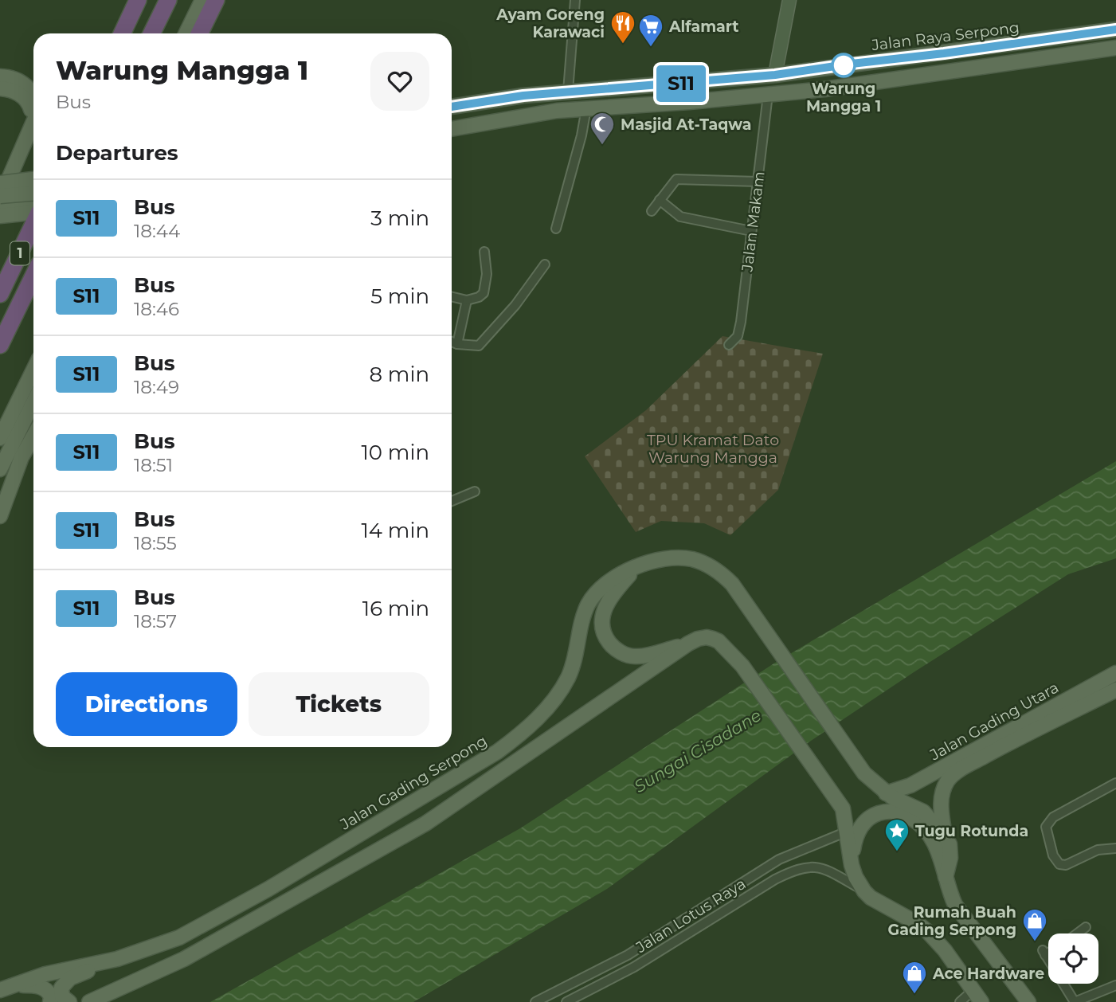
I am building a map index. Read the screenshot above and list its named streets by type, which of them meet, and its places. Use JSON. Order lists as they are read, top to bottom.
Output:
{
  "streets": {
    "highway": ["1"],
    "main road": ["Jalan Raya Serpong", "Jalan Gading Utara", "Jalan Gading Serpong"],
    "street": ["Jalan Makam", "Jalan Lotus Raya"]
  },
  "crossings": [
    ["Jalan Gading Utara", "Jalan Gading Serpong"]
  ],
  "water": ["Sungai Cisadane"],
  "parks": ["TPU Kramat Dato Warung Mangga"],
  "places": {
    "restaurant": ["Ayam Goreng Karawaci"],
    "supermarket": ["Alfamart"],
    "other": ["Warung Mangga 1"],
    "mosque": ["Masjid At-Taqwa"],
    "place": ["Tugu Rotunda"],
    "shop": ["Rumah Buah Gading Serpong", "Ace Hardware"]
  },
  "lines": ["bus line S11"],
  "page": {
    "on_map": "S11",
    "heading": [
      ["Warung Mangga 1", "Bus"],
      "Departures"
    ],
    "list": [
      {
        "mark": "S11",
        "name": "Bus",
        "note": "18:44",
        "value": "3 min"
      },
      {
        "mark": "S11",
        "name": "Bus",
        "note": "18:46",
        "value": "5 min"
      },
      {
        "mark": "S11",
        "name": "Bus",
        "note": "18:49",
        "value": "8 min"
      },
      {
        "mark": "S11",
        "name": "Bus",
        "note": "18:51",
        "value": "10 min"
      },
      {
        "mark": "S11",
        "name": "Bus",
        "note": "18:55",
        "value": "14 min"
      },
      {
        "mark": "S11",
        "name": "Bus",
        "note": "18:57",
        "value": "16 min"
      }
    ],
    "buttons": ["Directions", "Tickets"]
  }
}
